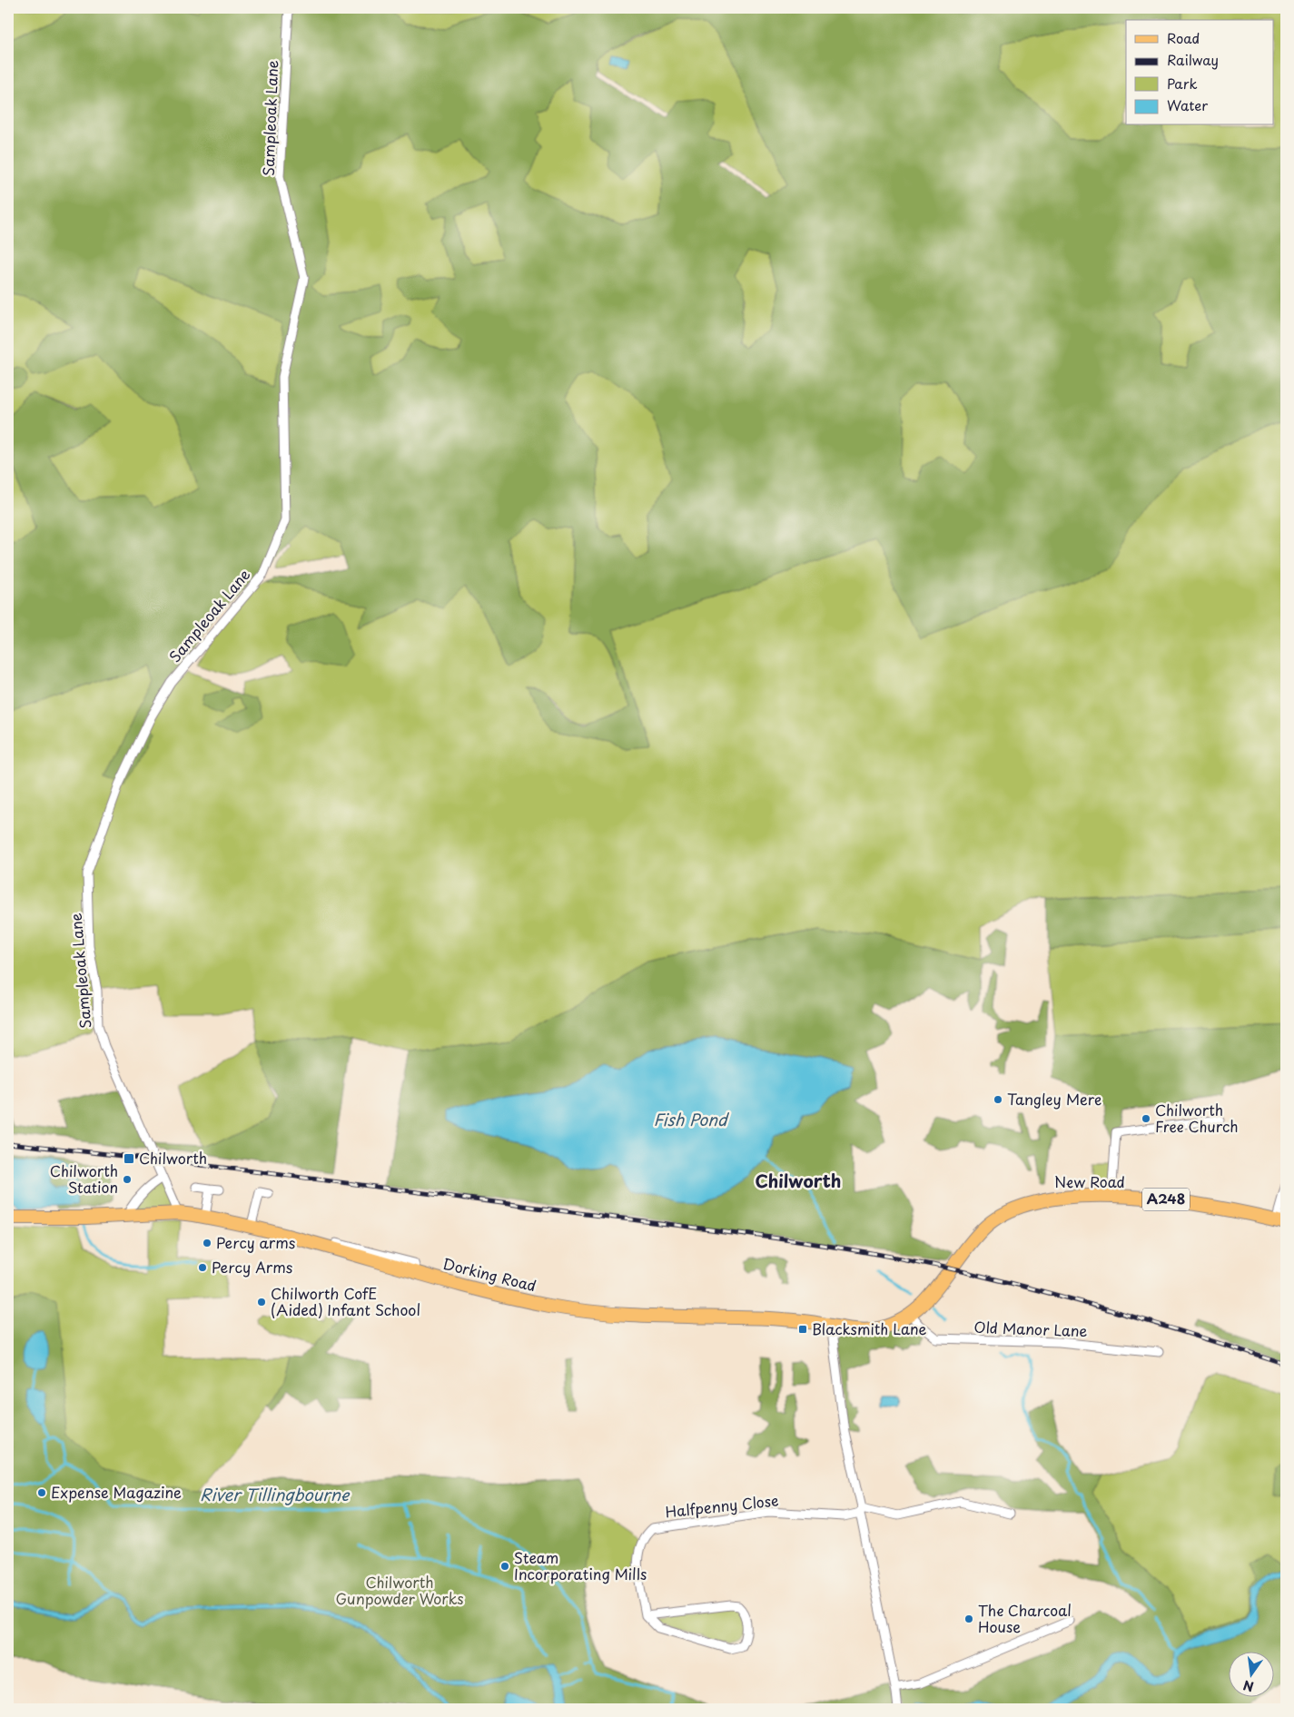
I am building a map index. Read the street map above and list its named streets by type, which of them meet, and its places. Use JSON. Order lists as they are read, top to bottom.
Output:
{
  "streets": {
    "main road": ["New Road", "A248", "Dorking Road"],
    "street": ["Sampleoak Lane", "Old Manor Lane", "Halfpenny Close"]
  },
  "crossings": [
    ["Sampleoak Lane", "Dorking Road"],
    ["New Road", "Dorking Road"],
    ["Dorking Road", "Old Manor Lane"]
  ],
  "districts": ["Chilworth"],
  "water": ["Fish Pond", "River Tillingbourne"],
  "parks": ["Chilworth Gunpowder Works"],
  "places": {
    "other": [
      "Tangley Mere",
      "Chilworth Free Church",
      "Chilworth Station",
      "Percy arms",
      "Percy Arms",
      "Chilworth CofE (Aided) Infant School",
      "Expense Magazine",
      "Steam Incorporating Mills",
      "The Charcoal House"
    ],
    "transit": ["Chilworth", "Blacksmith Lane"]
  },
  "legend": [
    "Road",
    "Railway",
    "Park",
    "Water"
  ],
  "north": "bottom"
}
